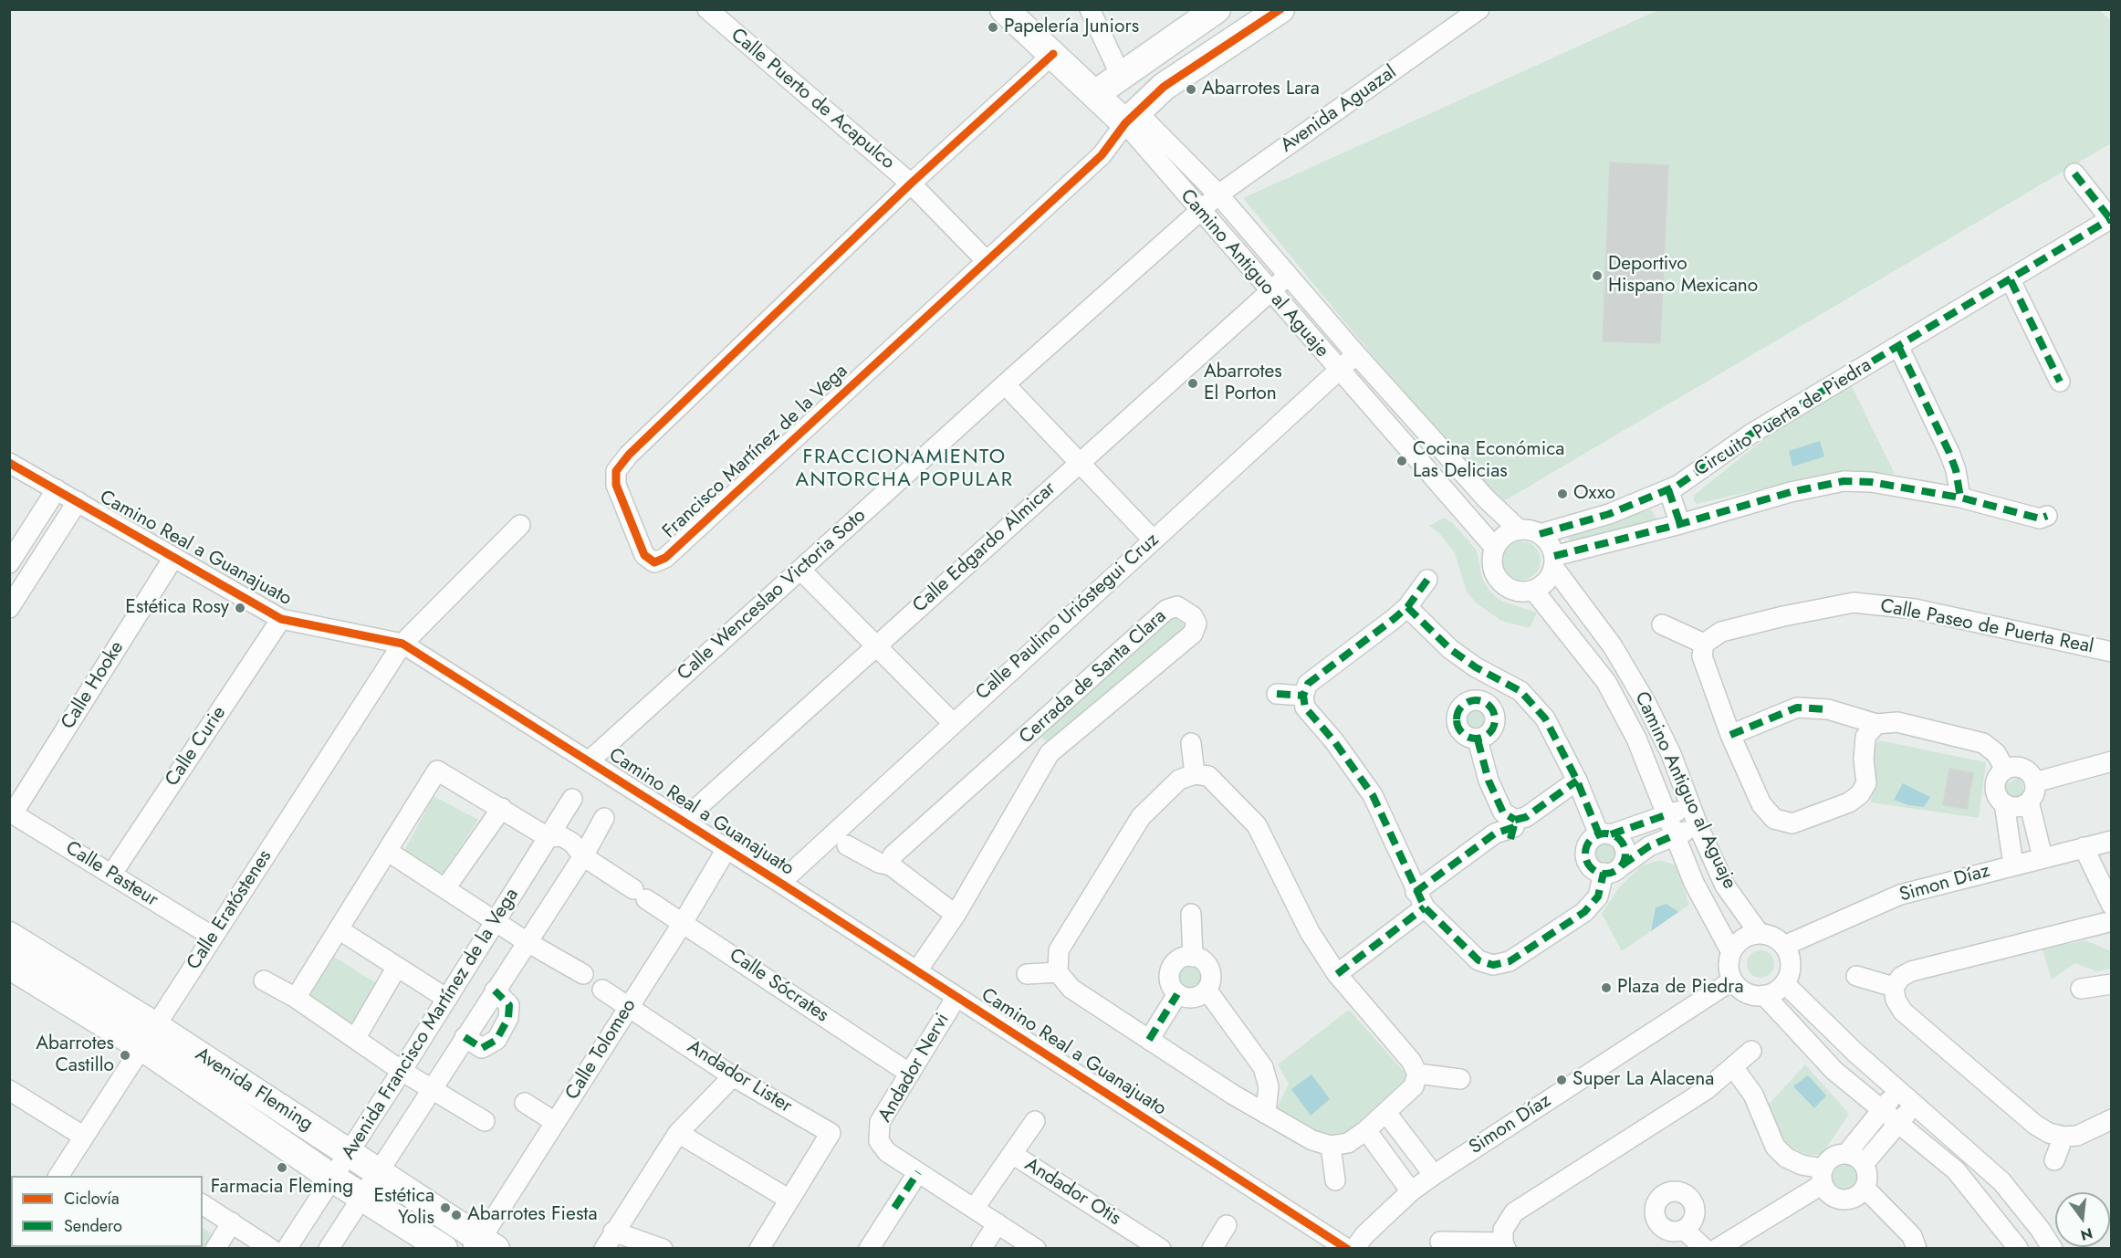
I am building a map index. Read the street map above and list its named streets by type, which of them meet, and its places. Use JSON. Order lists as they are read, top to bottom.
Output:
{
  "streets": {
    "street": [
      "Calle Puerto de Acapulco",
      "Avenida Aguazal",
      "Camino Antiguo al Aguaje",
      "Circuito Puerta de Piedra",
      "Francisco Martínez de la Vega",
      "Calle Edgardo Almicar",
      "Camino Real a Guanajuato",
      "Calle Wenceslao Victoria Soto",
      "Calle Paulino Urióstegui Cruz",
      "Calle Paseo de Puerta Real",
      "Cerrada de Santa Clara",
      "Calle Hooke",
      "Calle Curie",
      "Calle Pasteur",
      "Simon Díaz",
      "Calle Eratóstenes",
      "Calle Sócrates",
      "Avenida Francisco Martínez de la Vega",
      "Calle Tolomeo",
      "Andador Nervi",
      "Andador Lister",
      "Avenida Fleming",
      "Andador Otis"
    ]
  },
  "crossings": [
    ["Calle Puerto de Acapulco", "Francisco Martínez de la Vega"],
    ["Avenida Aguazal", "Camino Antiguo al Aguaje"],
    ["Avenida Aguazal", "Calle Wenceslao Victoria Soto"],
    ["Camino Antiguo al Aguaje", "Circuito Puerta de Piedra"],
    ["Camino Antiguo al Aguaje", "Francisco Martínez de la Vega"],
    ["Camino Antiguo al Aguaje", "Calle Edgardo Almicar"],
    ["Camino Antiguo al Aguaje", "Calle Wenceslao Victoria Soto"],
    ["Camino Antiguo al Aguaje", "Calle Paulino Urióstegui Cruz"],
    ["Camino Antiguo al Aguaje", "Simon Díaz"],
    ["Calle Edgardo Almicar", "Camino Real a Guanajuato"],
    ["Camino Real a Guanajuato", "Calle Wenceslao Victoria Soto"],
    ["Camino Real a Guanajuato", "Calle Paulino Urióstegui Cruz"],
    ["Camino Real a Guanajuato", "Cerrada de Santa Clara"],
    ["Camino Real a Guanajuato", "Calle Hooke"],
    ["Camino Real a Guanajuato", "Calle Curie"],
    ["Camino Real a Guanajuato", "Calle Eratóstenes"],
    ["Camino Real a Guanajuato", "Calle Tolomeo"],
    ["Camino Real a Guanajuato", "Andador Nervi"],
    ["Calle Hooke", "Calle Pasteur"],
    ["Calle Curie", "Calle Pasteur"],
    ["Calle Pasteur", "Calle Eratóstenes"],
    ["Calle Eratóstenes", "Avenida Fleming"],
    ["Calle Sócrates", "Avenida Francisco Martínez de la Vega"],
    ["Calle Sócrates", "Calle Tolomeo"],
    ["Calle Sócrates", "Andador Nervi"],
    ["Avenida Francisco Martínez de la Vega", "Avenida Fleming"],
    ["Calle Tolomeo", "Andador Lister"],
    ["Calle Tolomeo", "Avenida Fleming"]
  ],
  "districts": ["FRACCIONAMIENTO ANTORCHA POPULAR"],
  "places": [
    "Papelería Juniors",
    "Abarrotes Lara",
    "Deportivo Hispano Mexicano",
    "Abarrotes El Porton",
    "Cocina Económica Las Delicias",
    "Oxxo",
    "Estética Rosy",
    "Plaza de Piedra",
    "Abarrotes Castillo",
    "Super La Alacena",
    "Farmacia Fleming",
    "Estética Yolis",
    "Abarrotes Fiesta"
  ],
  "legend": ["Ciclovía", "Sendero"],
  "north": "bottom"
}
